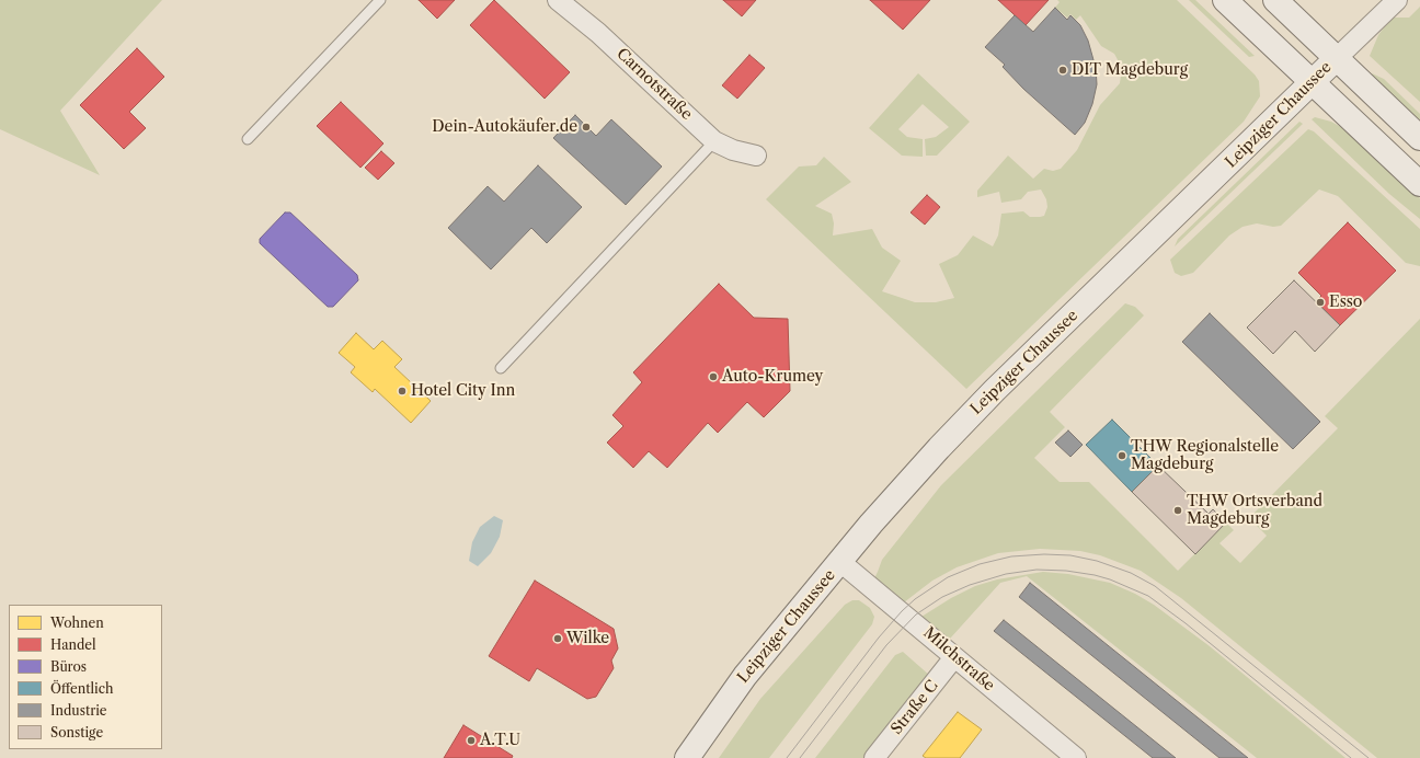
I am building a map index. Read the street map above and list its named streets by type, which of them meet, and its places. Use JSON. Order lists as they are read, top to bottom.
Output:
{
  "streets": {
    "main road": ["Leipziger Chaussee"],
    "street": ["Carnotstraße", "Milchstraße", "Straße C"]
  },
  "crossings": [
    ["Leipziger Chaussee", "Milchstraße"],
    ["Milchstraße", "Straße C"]
  ],
  "places": [
    "DIT Magdeburg",
    "Dein-Autokäufer.de",
    "Esso",
    "Auto-Krumey",
    "Hotel City Inn",
    "THW Regionalstelle Magdeburg",
    "THW Ortsverband Magdeburg",
    "Wilke",
    "A.T.U"
  ],
  "legend": [
    "Wohnen",
    "Handel",
    "Büros",
    "Öffentlich",
    "Industrie",
    "Sonstige"
  ]
}
